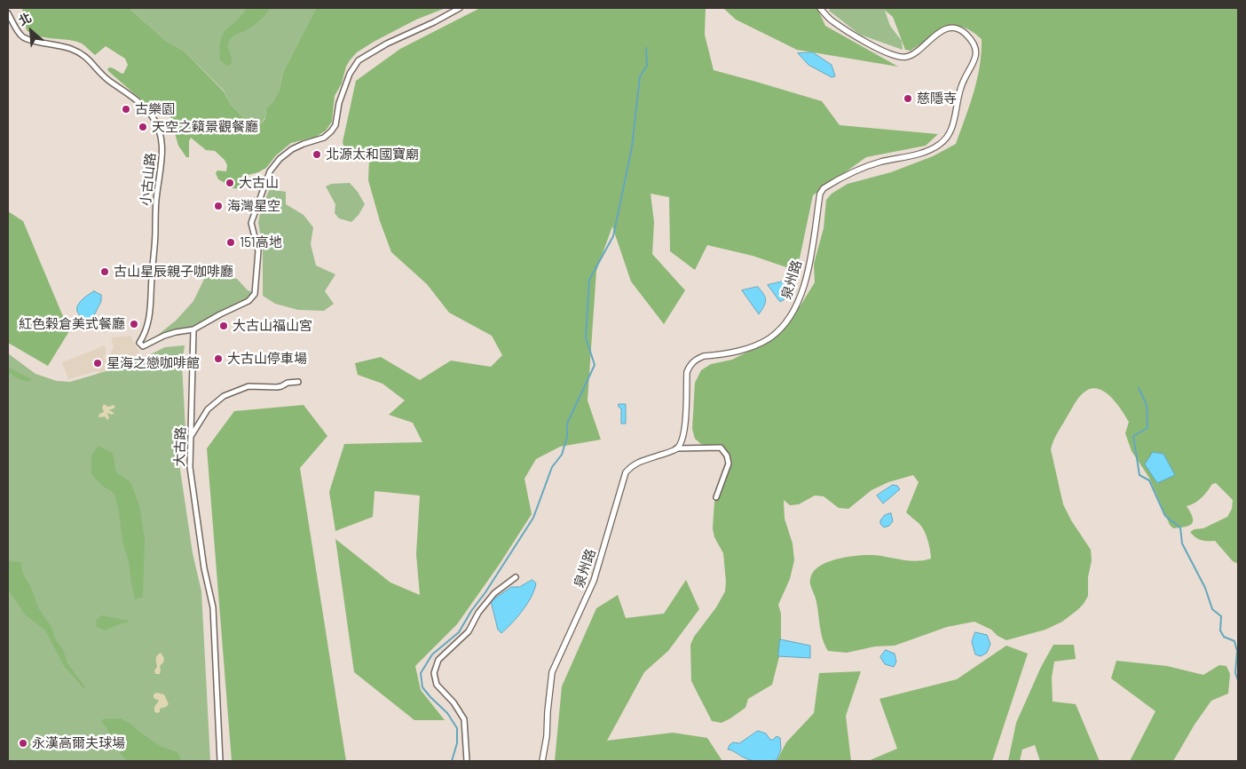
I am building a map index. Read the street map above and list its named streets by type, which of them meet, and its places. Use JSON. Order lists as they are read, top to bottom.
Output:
{
  "streets": {
    "street": ["小古山路", "泉州路", "大古路"]
  },
  "crossings": [
    ["小古山路", "大古路"]
  ],
  "places": [
    "慈隱寺",
    "古樂園",
    "天空之籟景觀餐廳",
    "北源太和國寶廟",
    "大古山",
    "海灣星空",
    "151高地",
    "古山星辰親子咖啡廳",
    "紅色榖倉美式餐廳",
    "大古山福山宮",
    "大古山停車場",
    "星海之戀咖啡館",
    "永漢高爾夫球場"
  ],
  "north": "top left"
}
